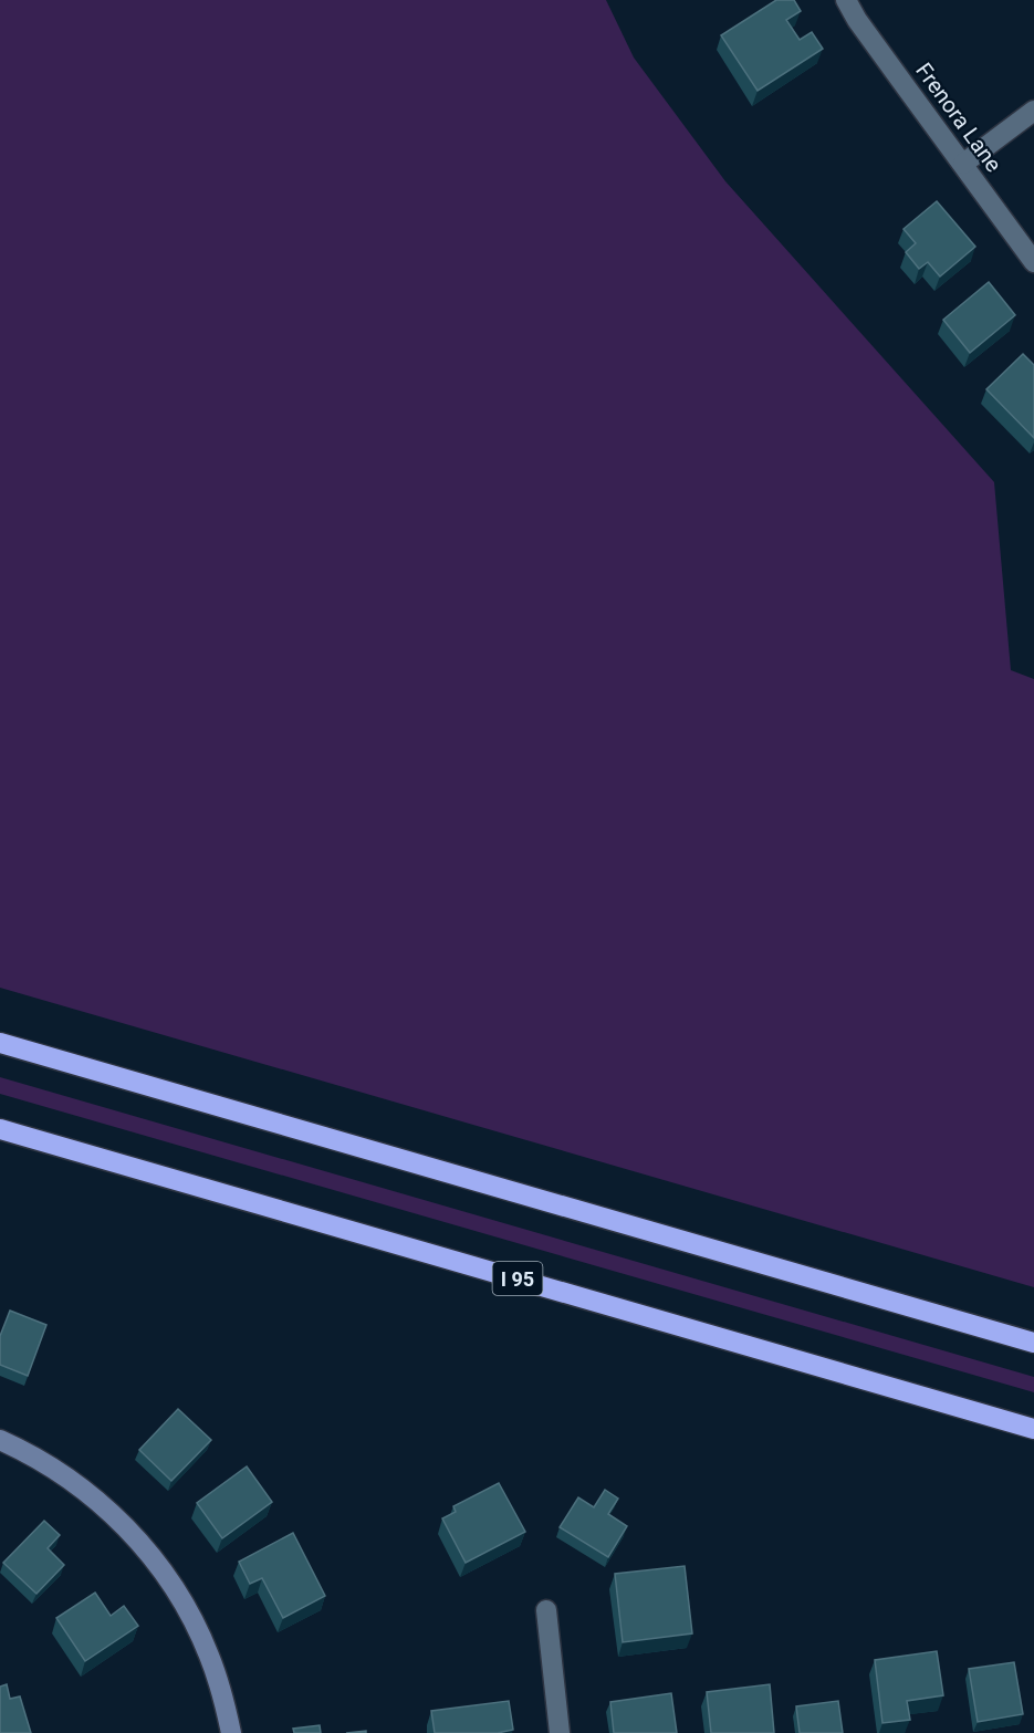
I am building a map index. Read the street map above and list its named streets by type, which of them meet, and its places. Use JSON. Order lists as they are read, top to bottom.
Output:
{
  "streets": {
    "highway": ["I 95"],
    "street": ["Frenora Lane"]
  }
}
